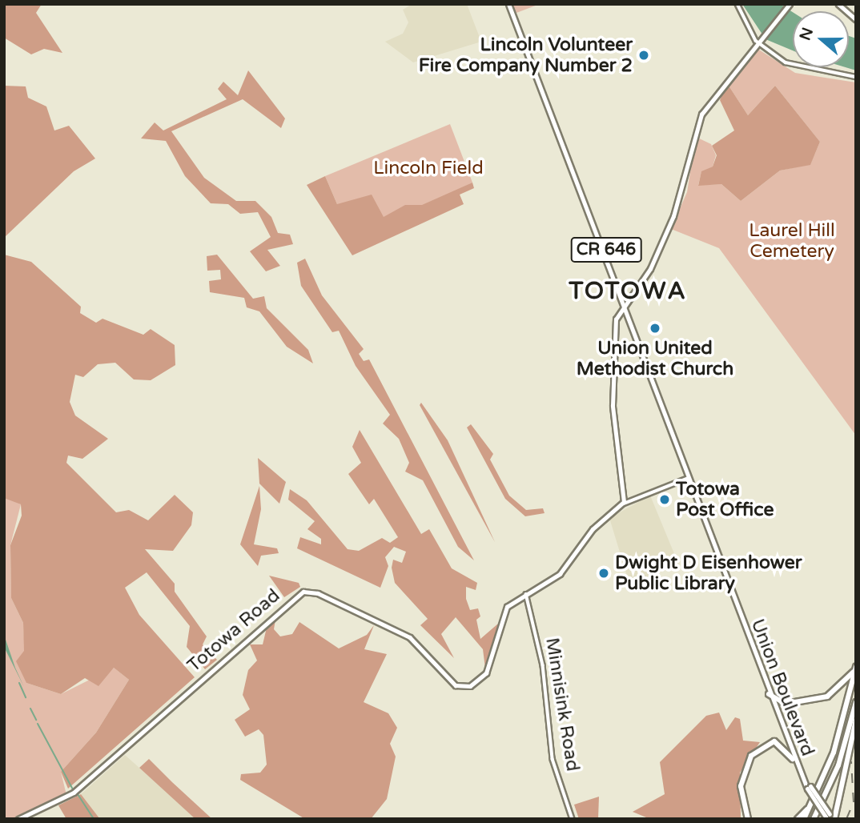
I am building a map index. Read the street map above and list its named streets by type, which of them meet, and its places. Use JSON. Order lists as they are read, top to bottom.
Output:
{
  "streets": {
    "main road": ["CR 646", "Totowa Road", "Union Boulevard"],
    "street": ["Minnisink Road"]
  },
  "crossings": [
    ["Totowa Road", "Minnisink Road"]
  ],
  "districts": ["TOTOWA"],
  "parks": ["Lincoln Field", "Laurel Hill Cemetery"],
  "places": [
    "Lincoln Volunteer Fire Company Number 2",
    "Union United Methodist Church",
    "Totowa Post Office",
    "Dwight D Eisenhower Public Library"
  ],
  "north": "left"
}
